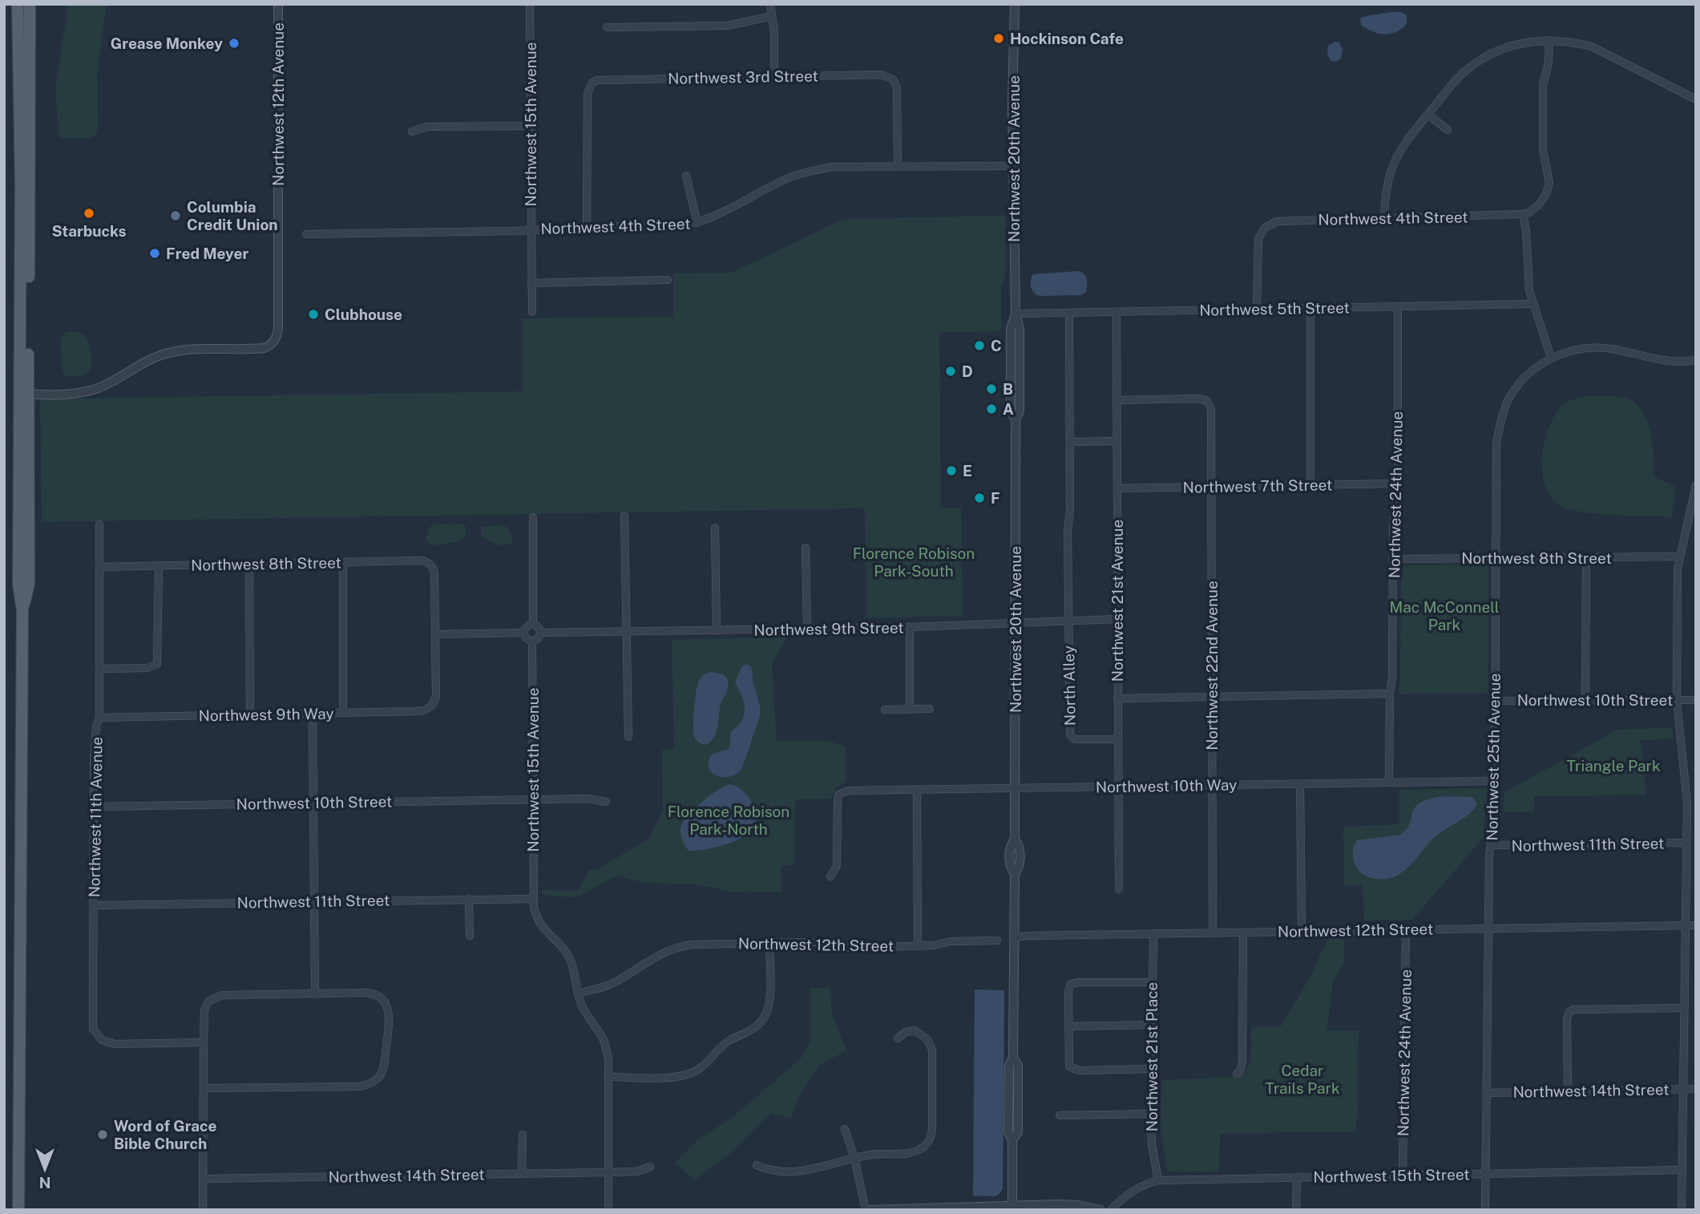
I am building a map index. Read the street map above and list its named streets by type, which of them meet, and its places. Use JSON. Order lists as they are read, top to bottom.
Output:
{
  "streets": {
    "street": [
      "Northwest 3rd Street",
      "Northwest 12th Avenue",
      "Northwest 15th Avenue",
      "Northwest 20th Avenue",
      "Northwest 4th Street",
      "Northwest 5th Street",
      "Northwest 7th Street",
      "Northwest 24th Avenue",
      "Northwest 8th Street",
      "Northwest 21st Avenue",
      "Northwest 9th Street",
      "Northwest 22nd Avenue",
      "North Alley",
      "Northwest 10th Street",
      "Northwest 9th Way",
      "Northwest 25th Avenue",
      "Northwest 10th Way",
      "Northwest 11th Avenue",
      "Northwest 11th Street",
      "Northwest 12th Street",
      "Northwest 21st Place",
      "Northwest 14th Street",
      "Northwest 15th Street"
    ]
  },
  "crossings": [
    ["Northwest 3rd Street", "Northwest 4th Street"],
    ["Northwest 15th Avenue", "Northwest 4th Street"],
    ["Northwest 15th Avenue", "Northwest 9th Street"],
    ["Northwest 15th Avenue", "Northwest 10th Street"],
    ["Northwest 15th Avenue", "Northwest 11th Street"],
    ["Northwest 15th Avenue", "Northwest 12th Street"],
    ["Northwest 15th Avenue", "Northwest 14th Street"],
    ["Northwest 20th Avenue", "Northwest 4th Street"],
    ["Northwest 20th Avenue", "Northwest 5th Street"],
    ["Northwest 20th Avenue", "Northwest 9th Street"],
    ["Northwest 20th Avenue", "Northwest 10th Way"],
    ["Northwest 20th Avenue", "Northwest 12th Street"],
    ["Northwest 4th Street", "Northwest 5th Street"],
    ["Northwest 5th Street", "Northwest 24th Avenue"],
    ["Northwest 5th Street", "Northwest 21st Avenue"],
    ["Northwest 7th Street", "Northwest 24th Avenue"],
    ["Northwest 7th Street", "Northwest 21st Avenue"],
    ["Northwest 7th Street", "Northwest 22nd Avenue"],
    ["Northwest 24th Avenue", "Northwest 8th Street"],
    ["Northwest 24th Avenue", "Northwest 10th Way"],
    ["Northwest 24th Avenue", "Northwest 12th Street"],
    ["Northwest 24th Avenue", "Northwest 15th Street"],
    ["Northwest 8th Street", "Northwest 9th Way"],
    ["Northwest 8th Street", "Northwest 25th Avenue"],
    ["Northwest 8th Street", "Northwest 11th Avenue"],
    ["Northwest 21st Avenue", "Northwest 9th Street"],
    ["Northwest 21st Avenue", "Northwest 22nd Avenue"],
    ["Northwest 21st Avenue", "North Alley"],
    ["Northwest 21st Avenue", "Northwest 10th Way"],
    ["Northwest 9th Street", "North Alley"],
    ["Northwest 22nd Avenue", "Northwest 10th Way"],
    ["Northwest 22nd Avenue", "Northwest 12th Street"],
    ["Northwest 10th Street", "Northwest 25th Avenue"],
    ["Northwest 10th Street", "Northwest 11th Avenue"],
    ["Northwest 9th Way", "Northwest 11th Avenue"],
    ["Northwest 25th Avenue", "Northwest 10th Way"],
    ["Northwest 25th Avenue", "Northwest 11th Street"],
    ["Northwest 25th Avenue", "Northwest 12th Street"],
    ["Northwest 25th Avenue", "Northwest 14th Street"],
    ["Northwest 25th Avenue", "Northwest 15th Street"],
    ["Northwest 11th Avenue", "Northwest 11th Street"],
    ["Northwest 12th Street", "Northwest 21st Place"],
    ["Northwest 21st Place", "Northwest 15th Street"]
  ],
  "parks": [
    "Florence Robison Park-South",
    "Mac McConnell Park",
    "Triangle Park",
    "Florence Robison Park-North",
    "Cedar Trails Park"
  ],
  "places": [
    "Hockinson Cafe",
    "Grease Monkey",
    "Starbucks",
    "Columbia Credit Union",
    "Fred Meyer",
    "Clubhouse",
    "C",
    "D",
    "B",
    "A",
    "E",
    "F",
    "Word of Grace Bible Church"
  ],
  "north": "bottom"
}
